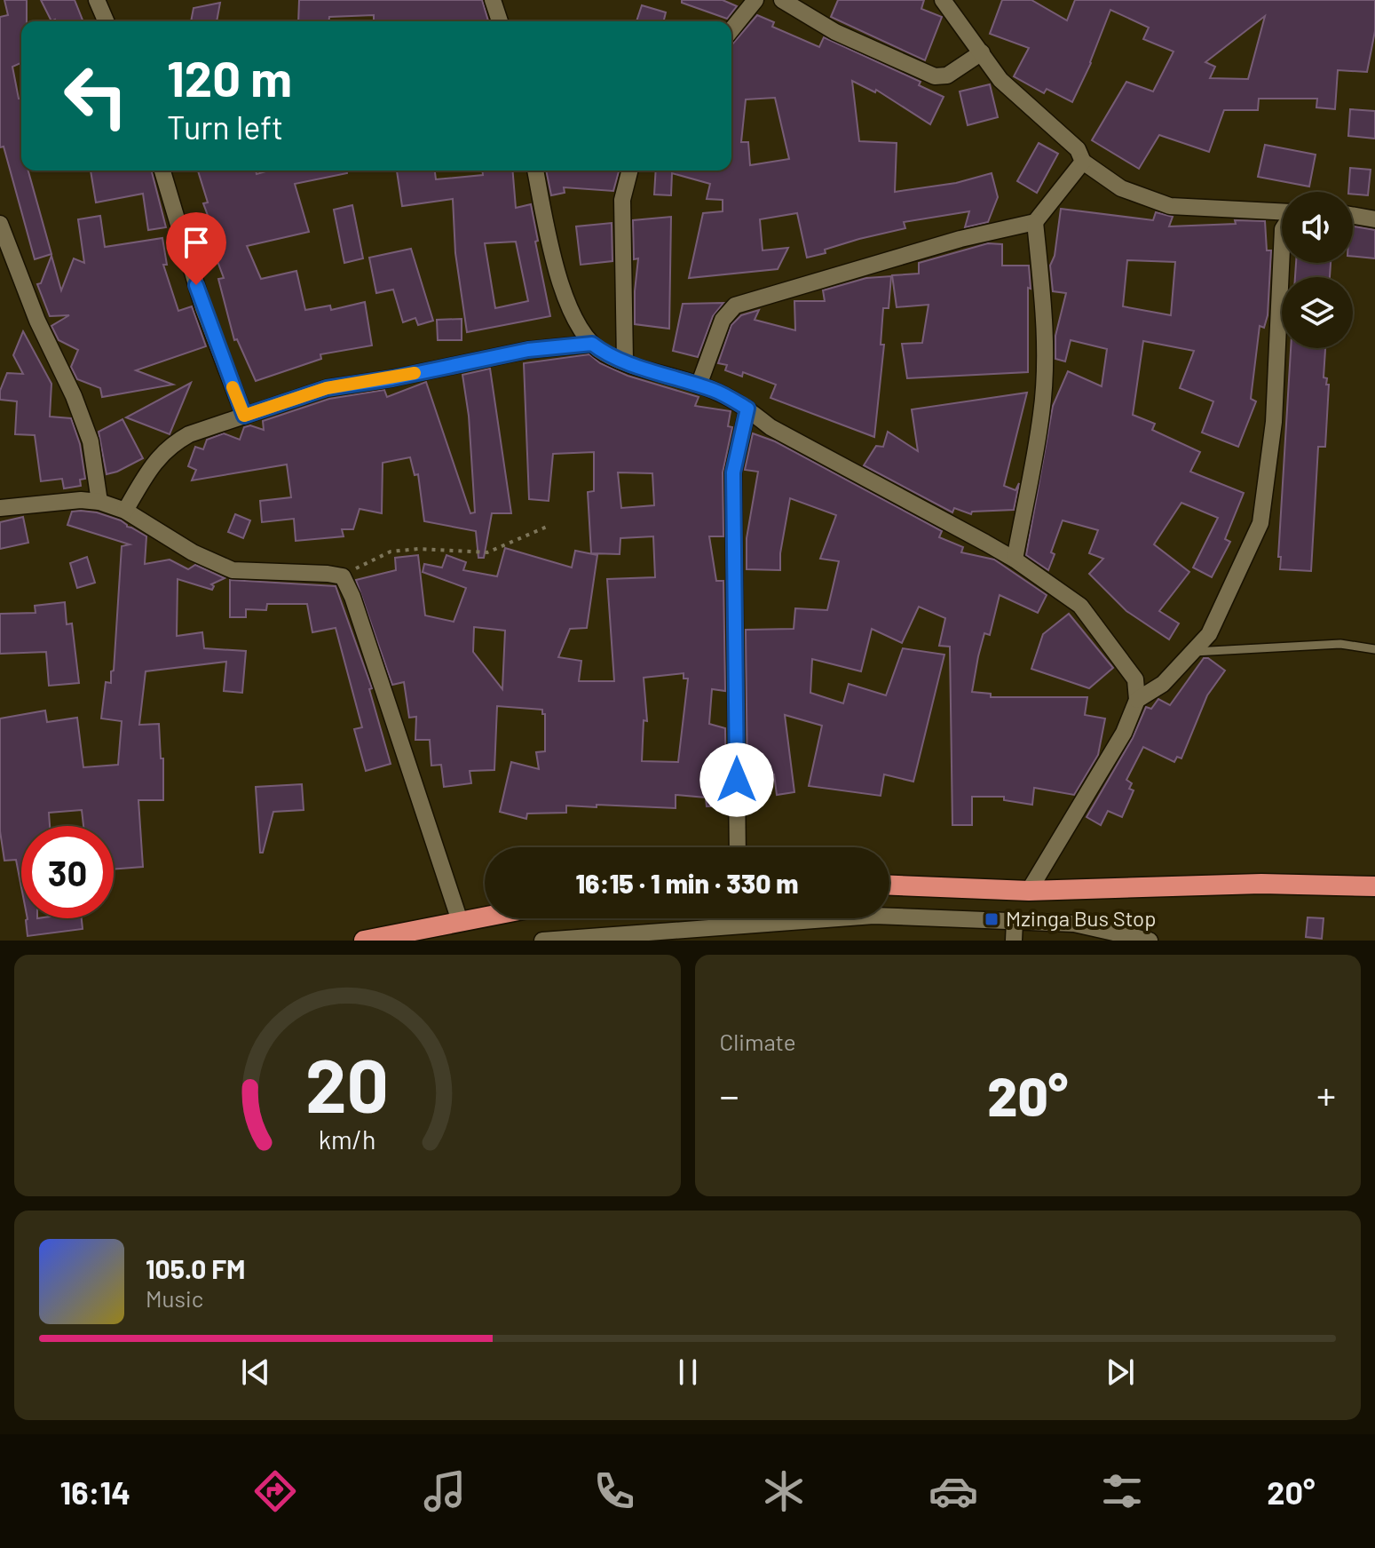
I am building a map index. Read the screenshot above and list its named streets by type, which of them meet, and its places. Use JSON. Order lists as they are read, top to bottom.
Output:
{
  "places": {
    "transit": ["Mzinga Bus Stop"]
  },
  "page": {
    "turn": ["120 m", "Turn left"],
    "limit": "30",
    "trip": "16:15 · 1 min · 330 m",
    "tile": "Climate",
    "heat": ["−", "20°", "+"],
    "song": ["105.0 FM", "Music"],
    "tabs": ["16:14", "20°"],
    "gauge": ["20", "km/h"]
  }
}
